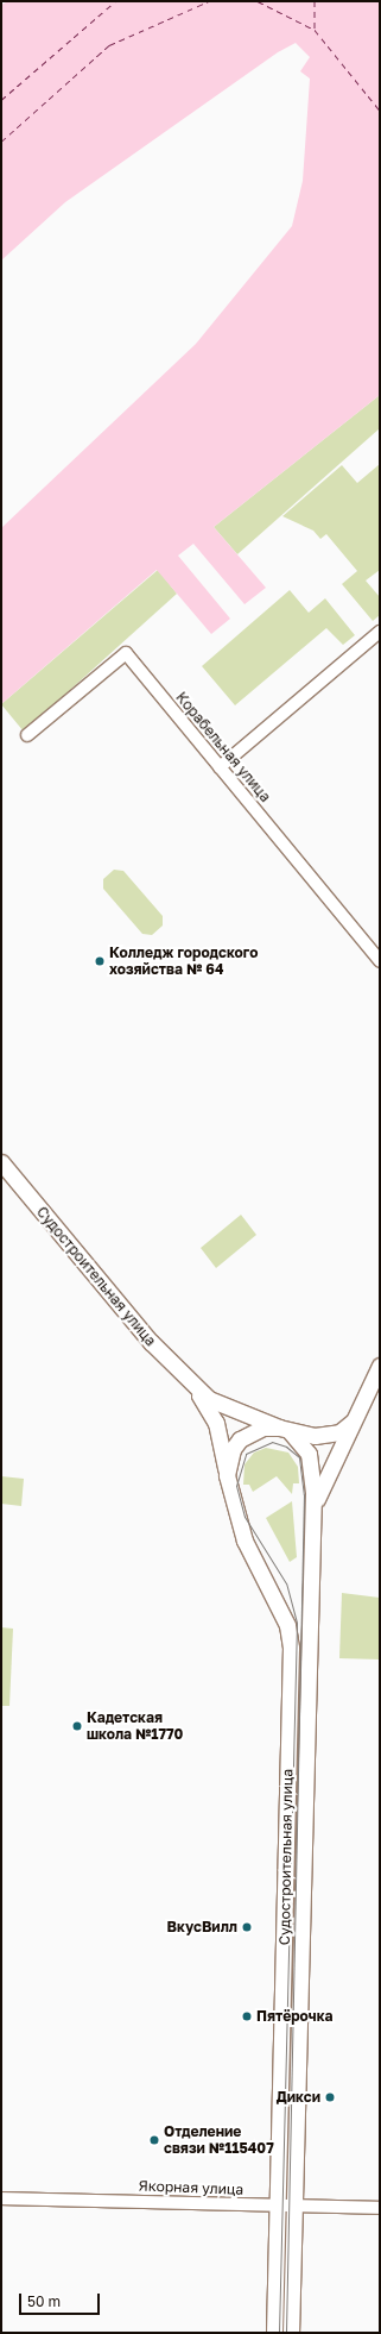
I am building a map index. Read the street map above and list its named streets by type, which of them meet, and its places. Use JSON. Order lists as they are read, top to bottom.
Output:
{
  "streets": {
    "street": ["Корабельная улица", "Судостроительная улица", "Якорная улица"]
  },
  "crossings": [
    ["Судостроительная улица", "Якорная улица"]
  ],
  "places": [
    "Колледж городского хозяйства № 64",
    "Кадетская школа №1770",
    "ВкусВилл",
    "Пятёрочка",
    "Дикси",
    "Отделение связи №115407"
  ],
  "scale_bar": "50 m"
}
